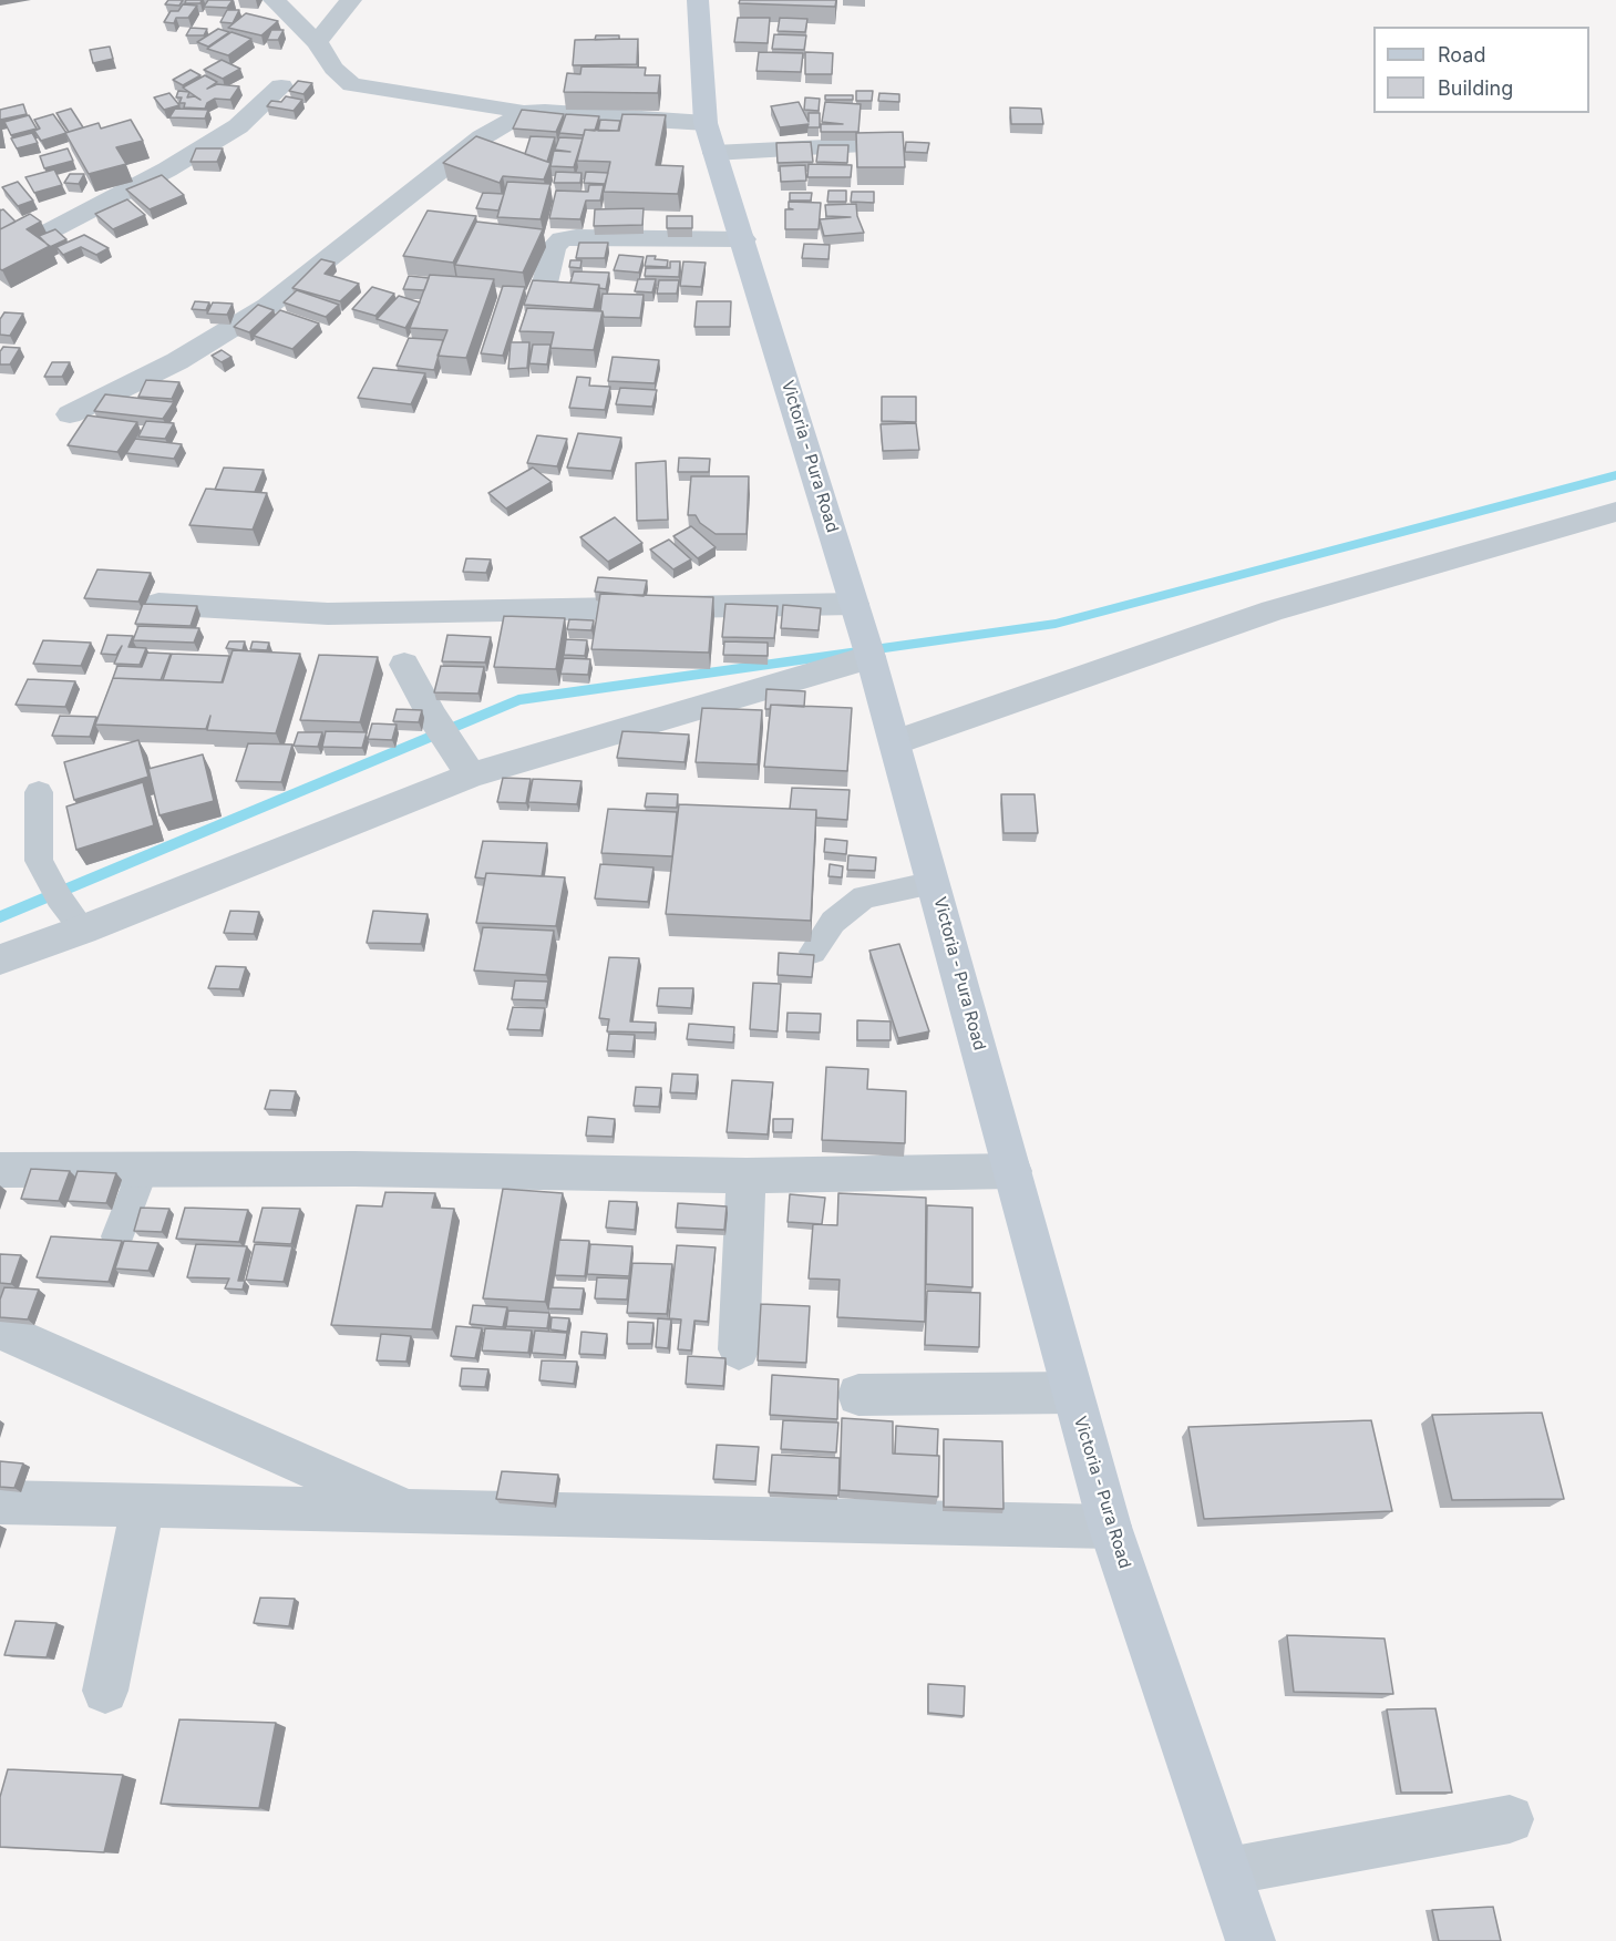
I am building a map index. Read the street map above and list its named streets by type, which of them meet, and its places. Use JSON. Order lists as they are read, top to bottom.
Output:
{
  "streets": {
    "main road": ["Victoria - Pura Road"]
  },
  "legend": ["Road", "Building"]
}
